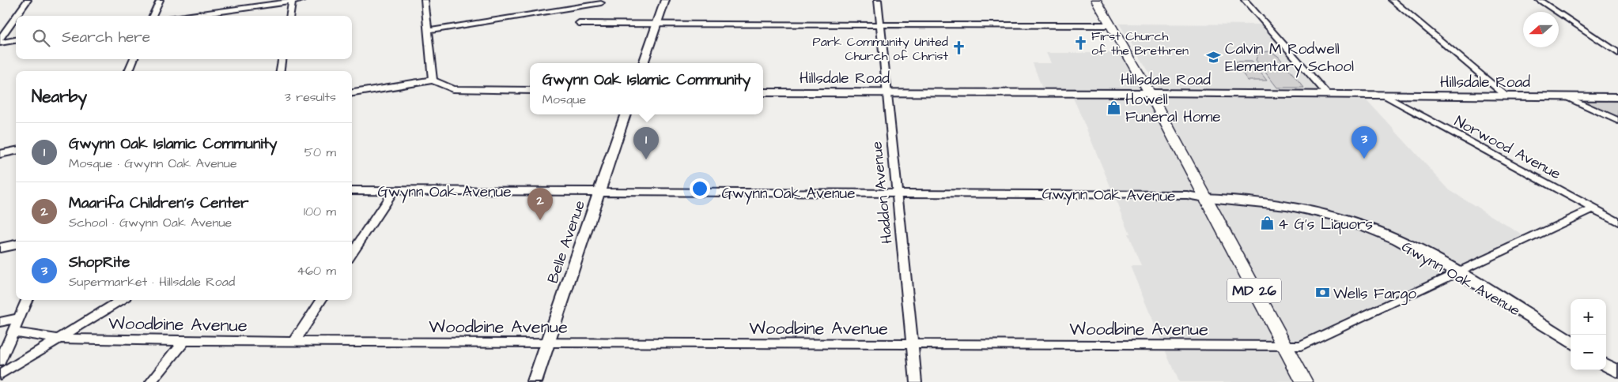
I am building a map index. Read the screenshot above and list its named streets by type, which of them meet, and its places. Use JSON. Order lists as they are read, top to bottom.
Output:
{
  "streets": {
    "main road": ["Hillsdale Road", "Gwynn Oak Avenue", "MD 26"],
    "street": [
      "Norwood Avenue",
      "Haddon Avenue",
      "Belle Avenue",
      "Woodbine Avenue"
    ]
  },
  "crossings": [
    ["Hillsdale Road", "Norwood Avenue"],
    ["Hillsdale Road", "Haddon Avenue"],
    ["Hillsdale Road", "MD 26"],
    ["Norwood Avenue", "Woodbine Avenue"],
    ["Gwynn Oak Avenue", "Haddon Avenue"],
    ["Gwynn Oak Avenue", "Belle Avenue"],
    ["Gwynn Oak Avenue", "MD 26"],
    ["Gwynn Oak Avenue", "Woodbine Avenue"],
    ["Haddon Avenue", "Woodbine Avenue"],
    ["Belle Avenue", "Woodbine Avenue"],
    ["MD 26", "Woodbine Avenue"]
  ],
  "places": {
    "church": ["First Church of the Brethren", "Park Community United Church of Christ"],
    "school or university": ["Calvin M Rodwell Elementary School"],
    "shop": ["Howell Funeral Home", "4 G's Liquors"],
    "bank": ["Wells Fargo"]
  },
  "north": "left",
  "page": {
    "search": "Search here",
    "popup": ["Gwynn Oak Islamic Community", "Mosque"],
    "heading": ["Nearby", "3 results"],
    "list": [
      {
        "mark": "1",
        "name": "Gwynn Oak Islamic Community",
        "note": "Mosque · Gwynn Oak Avenue",
        "value": "50 m"
      },
      {
        "mark": "2",
        "name": "Maarifa Children's Center",
        "note": "School · Gwynn Oak Avenue",
        "value": "100 m"
      },
      {
        "mark": "3",
        "name": "ShopRite",
        "note": "Supermarket · Hillsdale Road",
        "value": "460 m"
      }
    ],
    "pins": ["3", "1", "2"],
    "map_buttons": ["+", "−"]
  }
}
